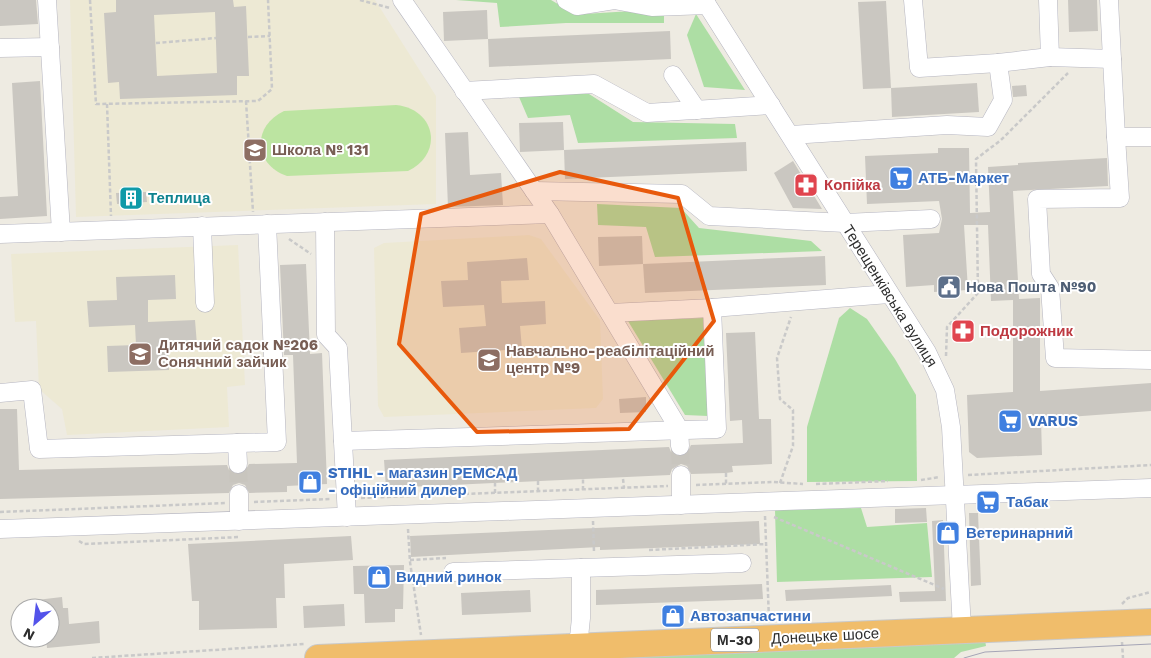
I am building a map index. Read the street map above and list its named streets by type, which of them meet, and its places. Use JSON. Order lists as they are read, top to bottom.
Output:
{
  "streets": {
    "highway": ["Донецьке шосе", "М-30"],
    "street": ["Терещенківська вулиця"]
  },
  "crossings": [
    ["Терещенківська вулиця", "Донецьке шосе"]
  ],
  "places": {
    "school or university": ["Школа № 131", "Дитячий садок №206 Сонячний зайчик", "Навчально-реабілітаційний центр №9"],
    "supermarket": ["АТБ-Маркет", "VARUS", "Табак"],
    "pharmacy": ["Копійка", "Подорожник"],
    "building": ["Теплица"],
    "public building": ["Нова Пошта №90"],
    "shop": [
      "STIHL - магазин РЕМСАД - офіційний дилер",
      "Ветеринарний",
      "Видний ринок",
      "Автозапчастини"
    ]
  },
  "north": "bottom left"
}
